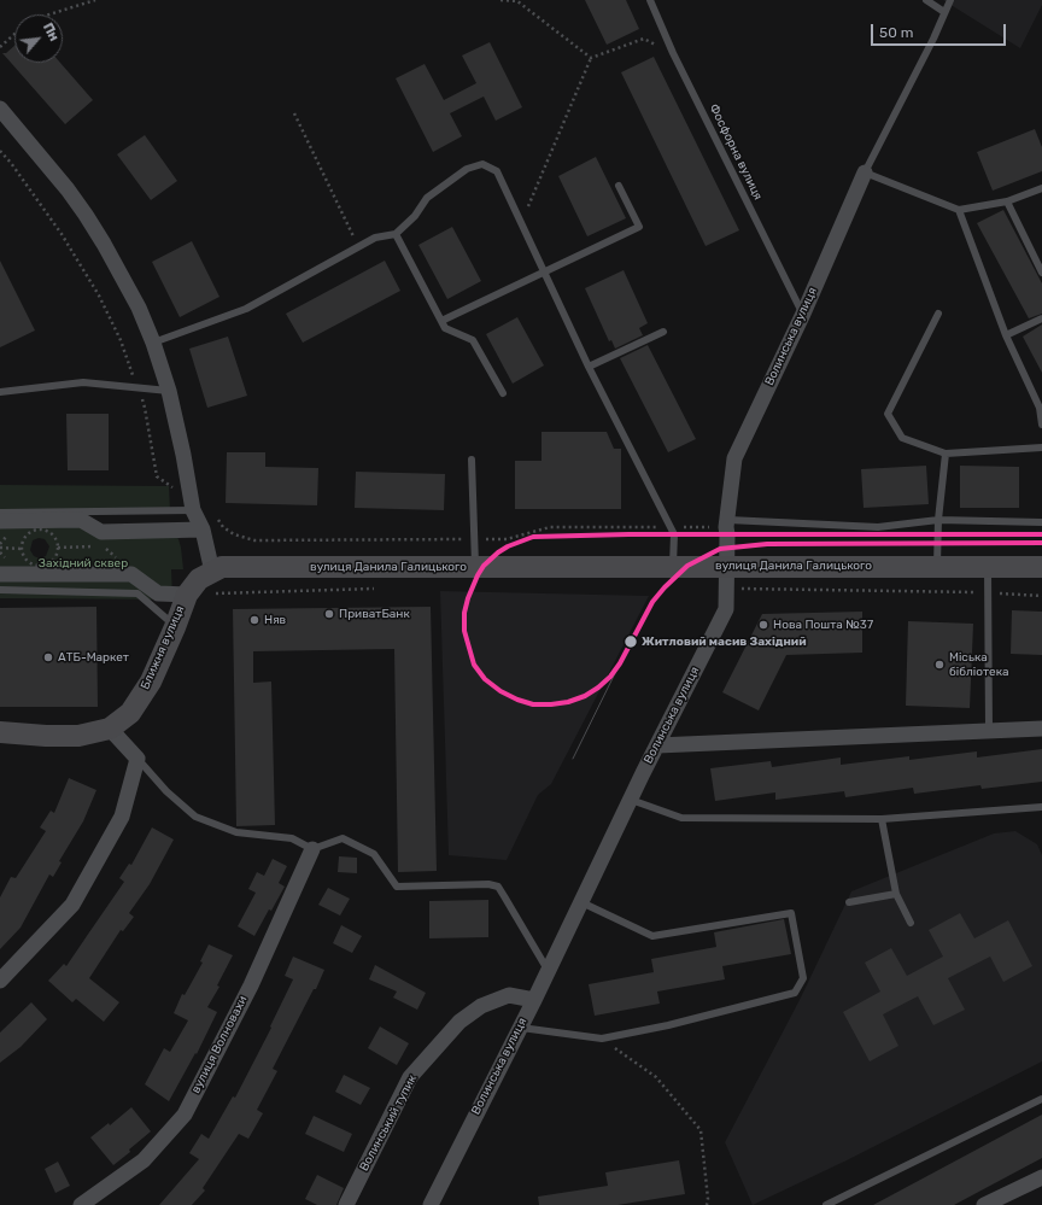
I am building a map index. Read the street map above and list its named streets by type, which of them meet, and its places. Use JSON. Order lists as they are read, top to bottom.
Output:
{
  "streets": {
    "street": [
      "Волинська вулиця",
      "вулиця Данила Галицького",
      "Ближня вулиця",
      "вулиця Волновахи",
      "Волинський тупик"
    ],
    "lane": ["Фосфорна вулиця"]
  },
  "crossings": [
    ["Фосфорна вулиця", "Волинська вулиця"],
    ["Волинська вулиця", "вулиця Данила Галицького"],
    ["Волинська вулиця", "Волинський тупик"],
    ["вулиця Данила Галицького", "Ближня вулиця"]
  ],
  "parks": ["Західний сквер"],
  "places": [
    "ПриватБанк",
    "Няв",
    "Нова Пошта №37",
    "Житловий масив Західний",
    "АТБ-Маркет",
    "Міська бібліотека"
  ],
  "scale_bar": "50 m",
  "north": "top right"
}
